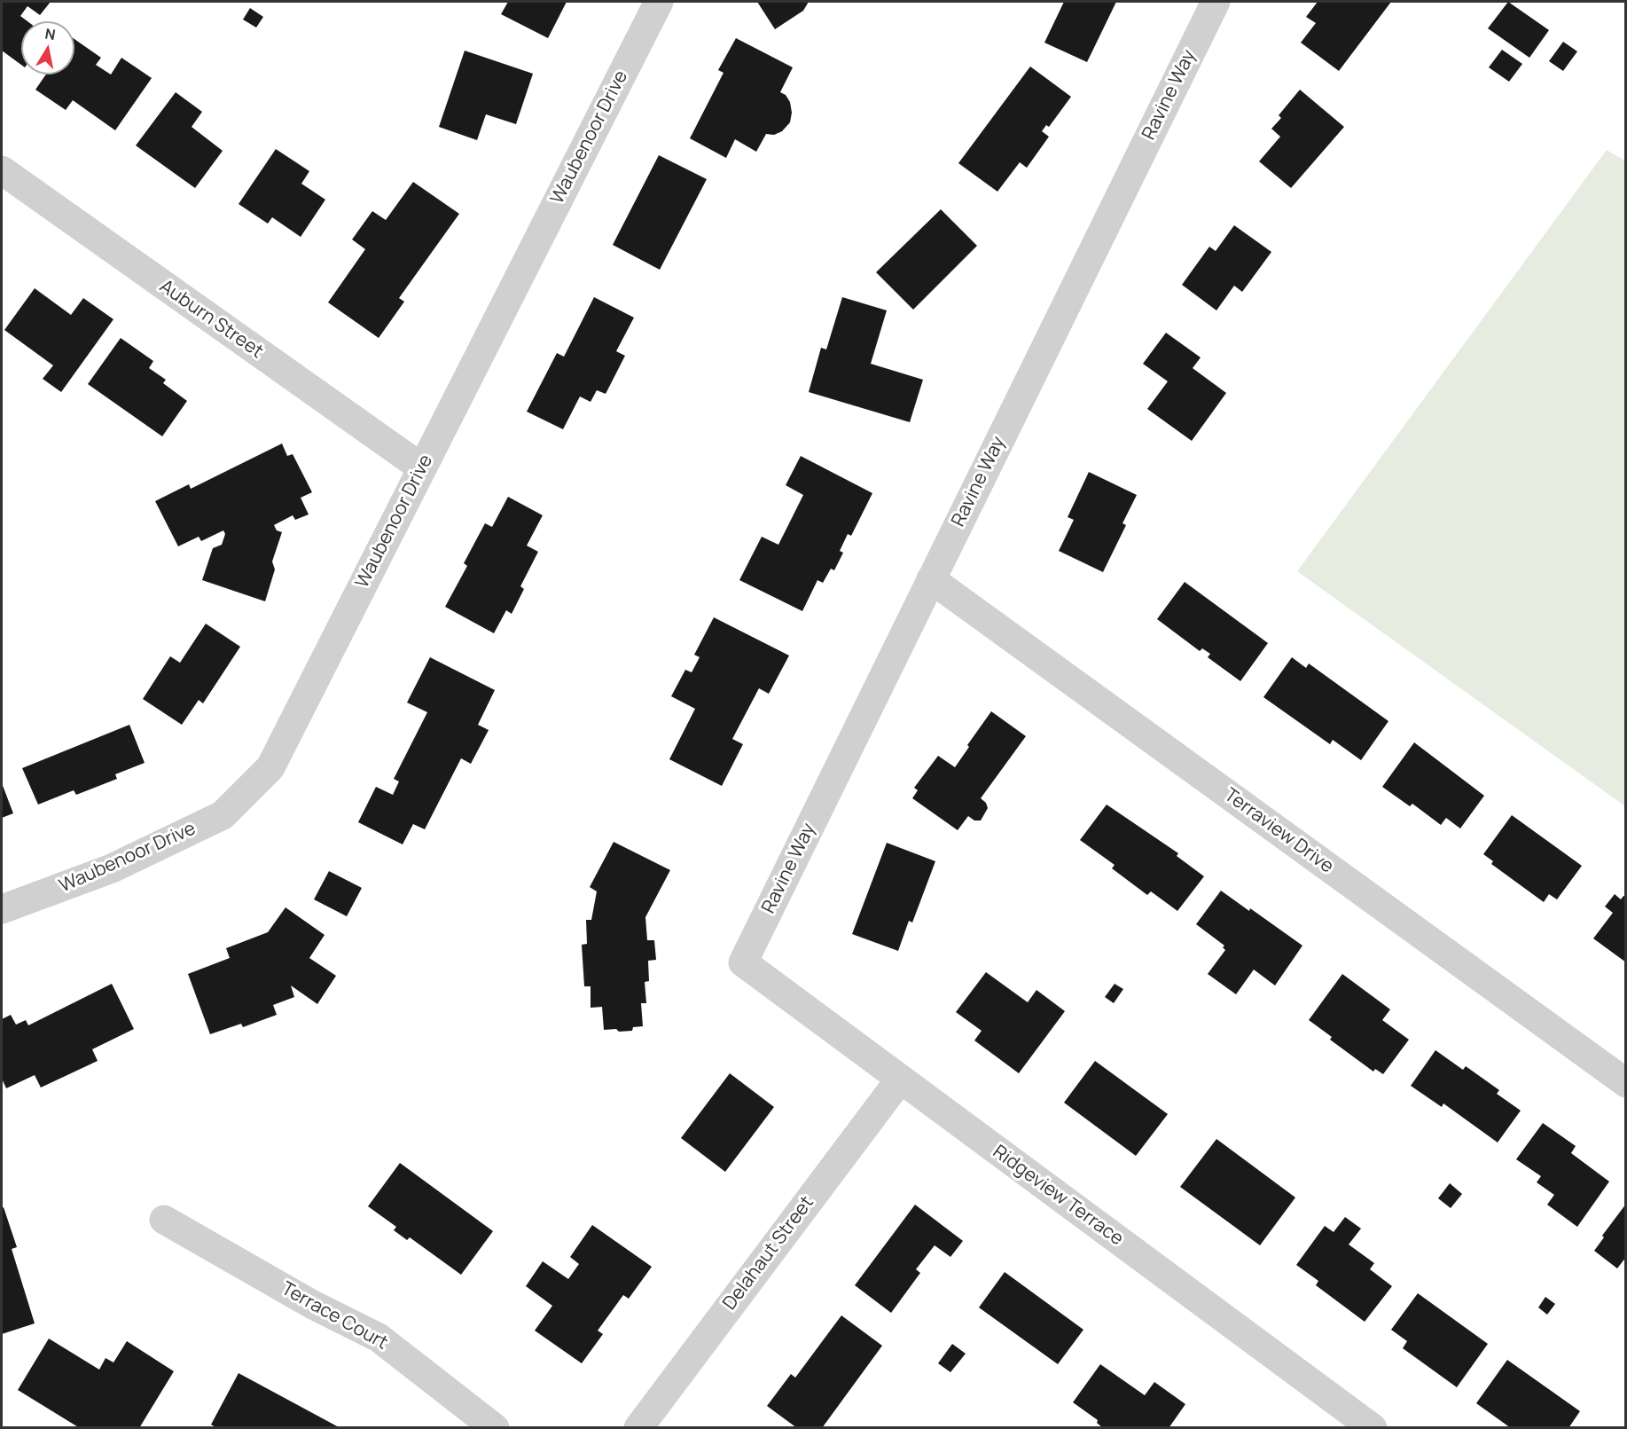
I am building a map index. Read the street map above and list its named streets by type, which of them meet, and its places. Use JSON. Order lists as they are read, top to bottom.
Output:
{
  "streets": {
    "street": [
      "Ravine Way",
      "Waubenoor Drive",
      "Auburn Street",
      "Terraview Drive",
      "Ridgeview Terrace",
      "Delahaut Street",
      "Terrace Court"
    ]
  },
  "crossings": [
    ["Ravine Way", "Terraview Drive"],
    ["Ravine Way", "Ridgeview Terrace"],
    ["Waubenoor Drive", "Auburn Street"],
    ["Ridgeview Terrace", "Delahaut Street"]
  ],
  "north": "top"
}
